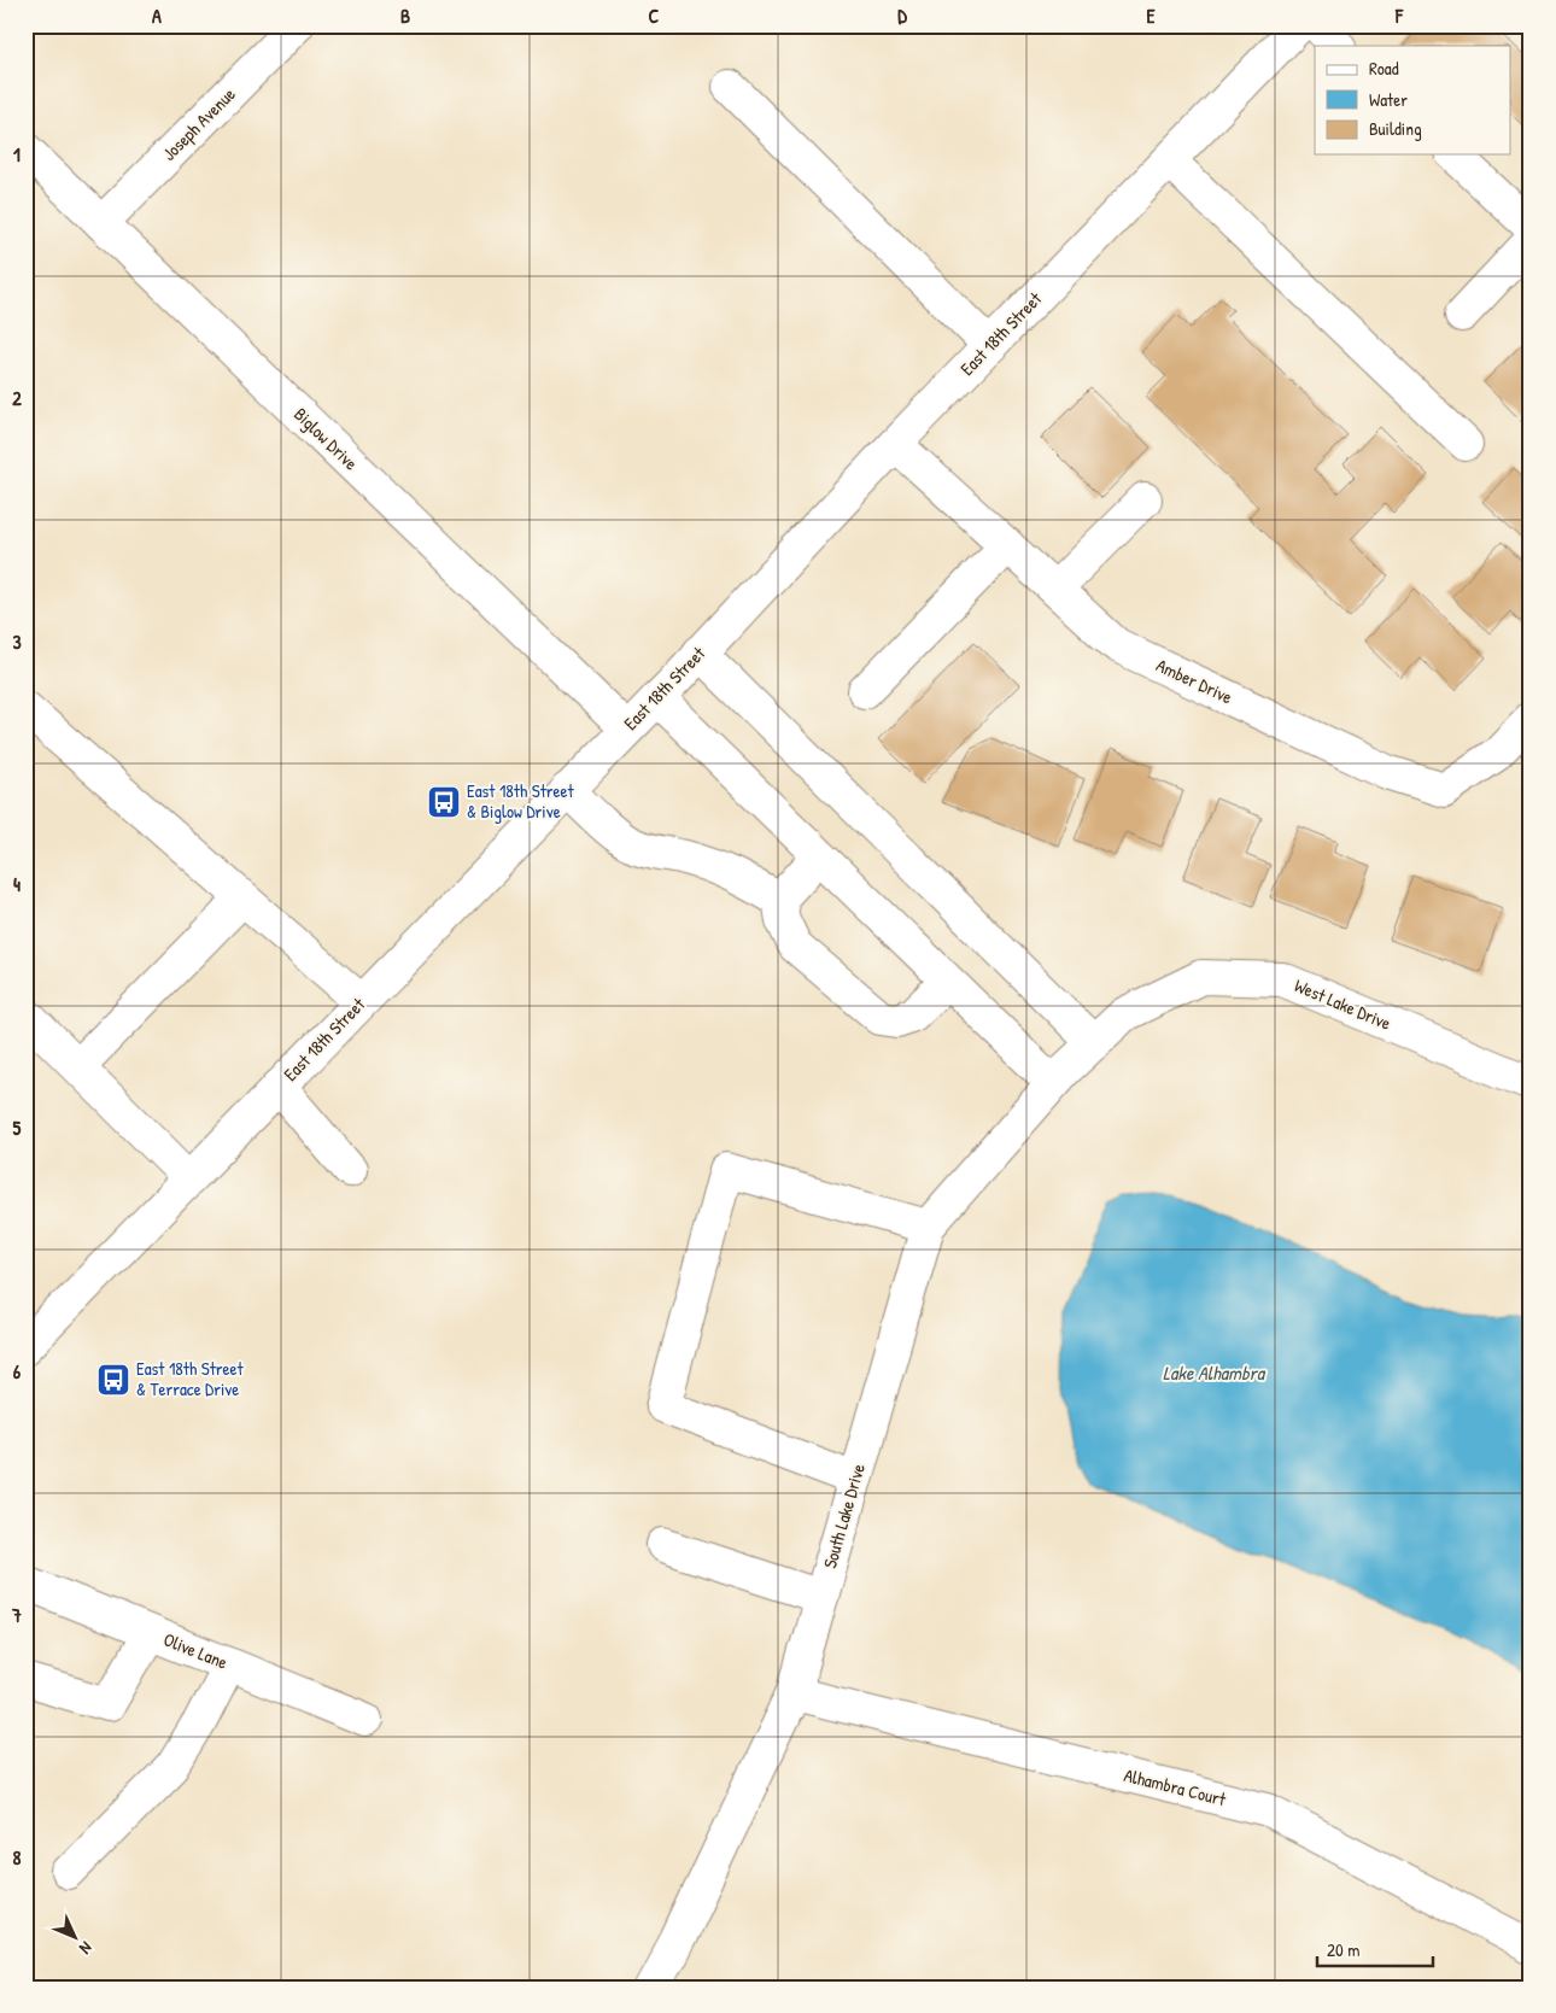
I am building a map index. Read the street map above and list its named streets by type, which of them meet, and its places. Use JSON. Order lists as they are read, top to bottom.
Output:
{
  "streets": {
    "street": [
      "Joseph Avenue",
      "East 18th Street",
      "Biglow Drive",
      "Amber Drive",
      "West Lake Drive",
      "South Lake Drive",
      "Olive Lane",
      "Alhambra Court"
    ]
  },
  "crossings": [
    ["Joseph Avenue", "Biglow Drive"],
    ["East 18th Street", "Biglow Drive"],
    ["East 18th Street", "Amber Drive"],
    ["West Lake Drive", "South Lake Drive"],
    ["South Lake Drive", "Alhambra Court"]
  ],
  "water": ["Lake Alhambra"],
  "places": {
    "bus stop": ["East 18th Street & Biglow Drive", "East 18th Street & Terrace Drive"]
  },
  "legend": ["Road", "Water", "Building"],
  "scale_bar": "20 m",
  "north": "bottom right",
  "grid": {
    "columns": [
      "A",
      "B",
      "C",
      "D",
      "E",
      "F"
    ],
    "rows": [
      "1",
      "2",
      "3",
      "4",
      "5",
      "6",
      "7",
      "8"
    ]
  }
}
